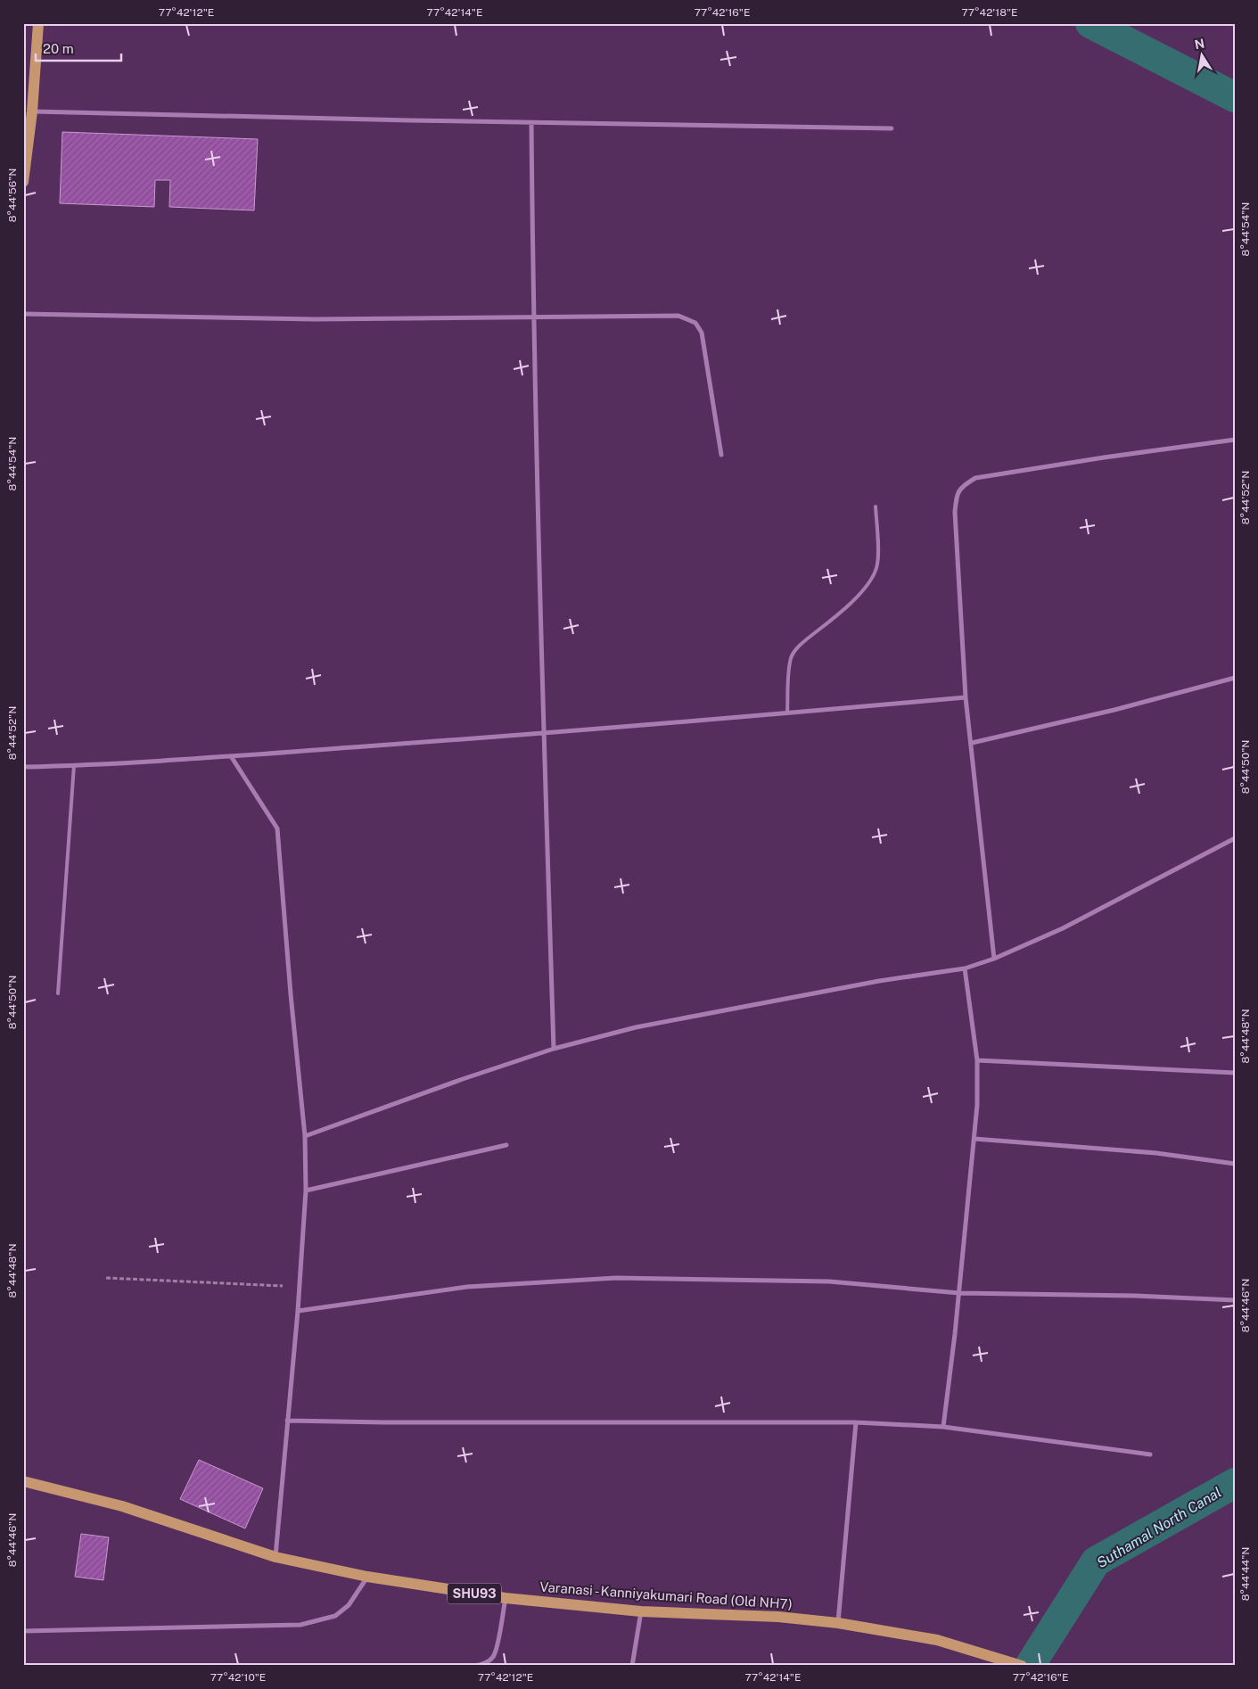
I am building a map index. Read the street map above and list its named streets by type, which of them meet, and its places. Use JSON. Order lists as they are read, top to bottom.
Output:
{
  "streets": {
    "main road": ["SHU93", "Varanasi - Kanniyakumari Road (Old NH7)"]
  },
  "water": ["Suthamal North Canal"],
  "scale_bar": "20 m",
  "north": "top",
  "coordinates": [
    "77°42'12\"E",
    "77°42'14\"E",
    "77°42'16\"E",
    "77°42'18\"E",
    "8°44'56\"N",
    "8°44'54\"N",
    "8°44'52\"N",
    "8°44'50\"N",
    "8°44'48\"N",
    "8°44'46\"N",
    "8°44'44\"N",
    "77°42'10\"E"
  ]
}
